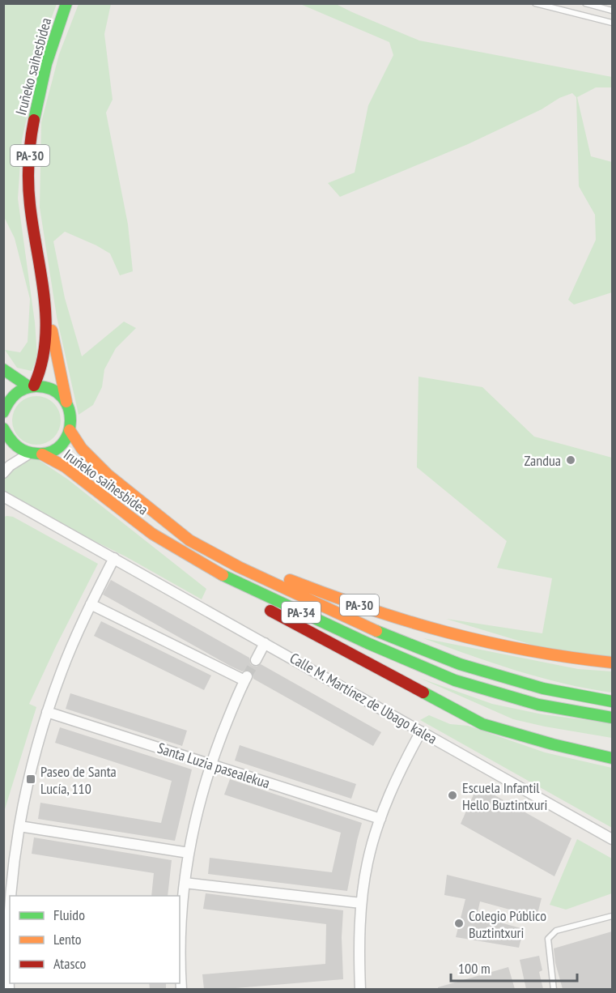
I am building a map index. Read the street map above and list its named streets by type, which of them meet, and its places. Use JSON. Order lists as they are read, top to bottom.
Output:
{
  "streets": {
    "main road": ["Iruñeko saihesbidea", "PA-30", "PA-34"],
    "street": ["Calle M. Martínez de Ubago kalea", "Santa Luzia pasealekua"]
  },
  "crossings": [
    ["Iruñeko saihesbidea", "PA-30"],
    ["Iruñeko saihesbidea", "PA-34"],
    ["PA-30", "PA-34"]
  ],
  "places": {
    "other": ["Zandua", "Escuela Infantil Hello Buztintxuri", "Colegio Público Buztintxuri"],
    "transit": ["Paseo de Santa Lucía, 110"]
  },
  "legend": ["Fluido", "Lento", "Atasco"],
  "scale_bar": "100 m"
}
